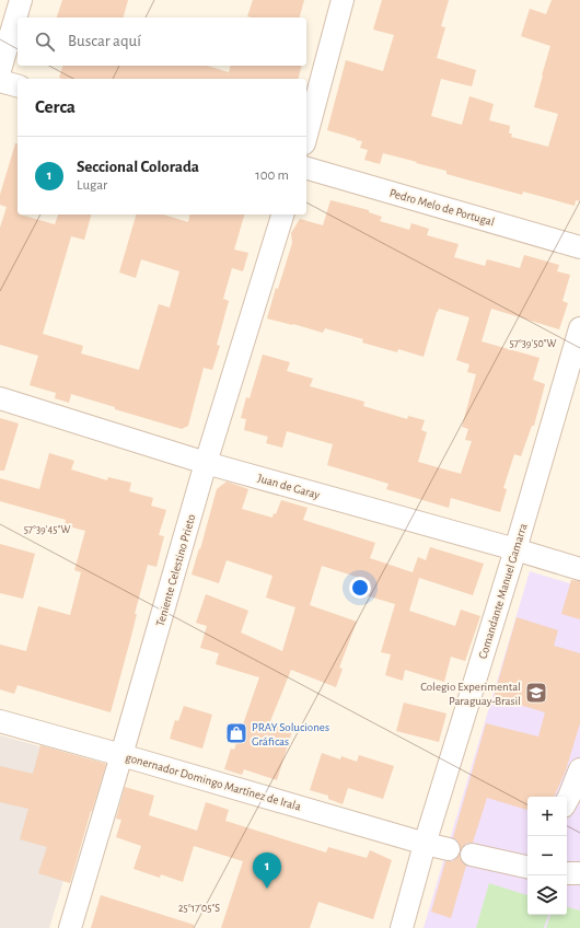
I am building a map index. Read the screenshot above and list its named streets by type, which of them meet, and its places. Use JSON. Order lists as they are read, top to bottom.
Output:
{
  "streets": {
    "street": [
      "Pedro Melo de Portugal",
      "Juan de Garay",
      "Teniente Celestino Prieto",
      "Comandante Manuel Gamarra",
      "gonernador Domingo Martínez de Irala"
    ]
  },
  "crossings": [
    ["Juan de Garay", "Teniente Celestino Prieto"],
    ["Juan de Garay", "Comandante Manuel Gamarra"],
    ["Teniente Celestino Prieto", "gonernador Domingo Martínez de Irala"],
    ["Comandante Manuel Gamarra", "gonernador Domingo Martínez de Irala"]
  ],
  "places": {
    "school or university": ["Colegio Experimental Paraguay-Brasil"],
    "shop": ["PRAY Soluciones Gráficas"]
  },
  "page": {
    "search": "Buscar aquí",
    "heading": "Cerca",
    "list": [
      {
        "mark": "1",
        "name": "Seccional Colorada",
        "note": "Lugar",
        "value": "100 m"
      }
    ],
    "map_buttons": ["+", "−"],
    "pins": "1"
  },
  "coordinates": ["57°39'50\"W", "57°39'45\"W", "25°17'05\"S"]
}
